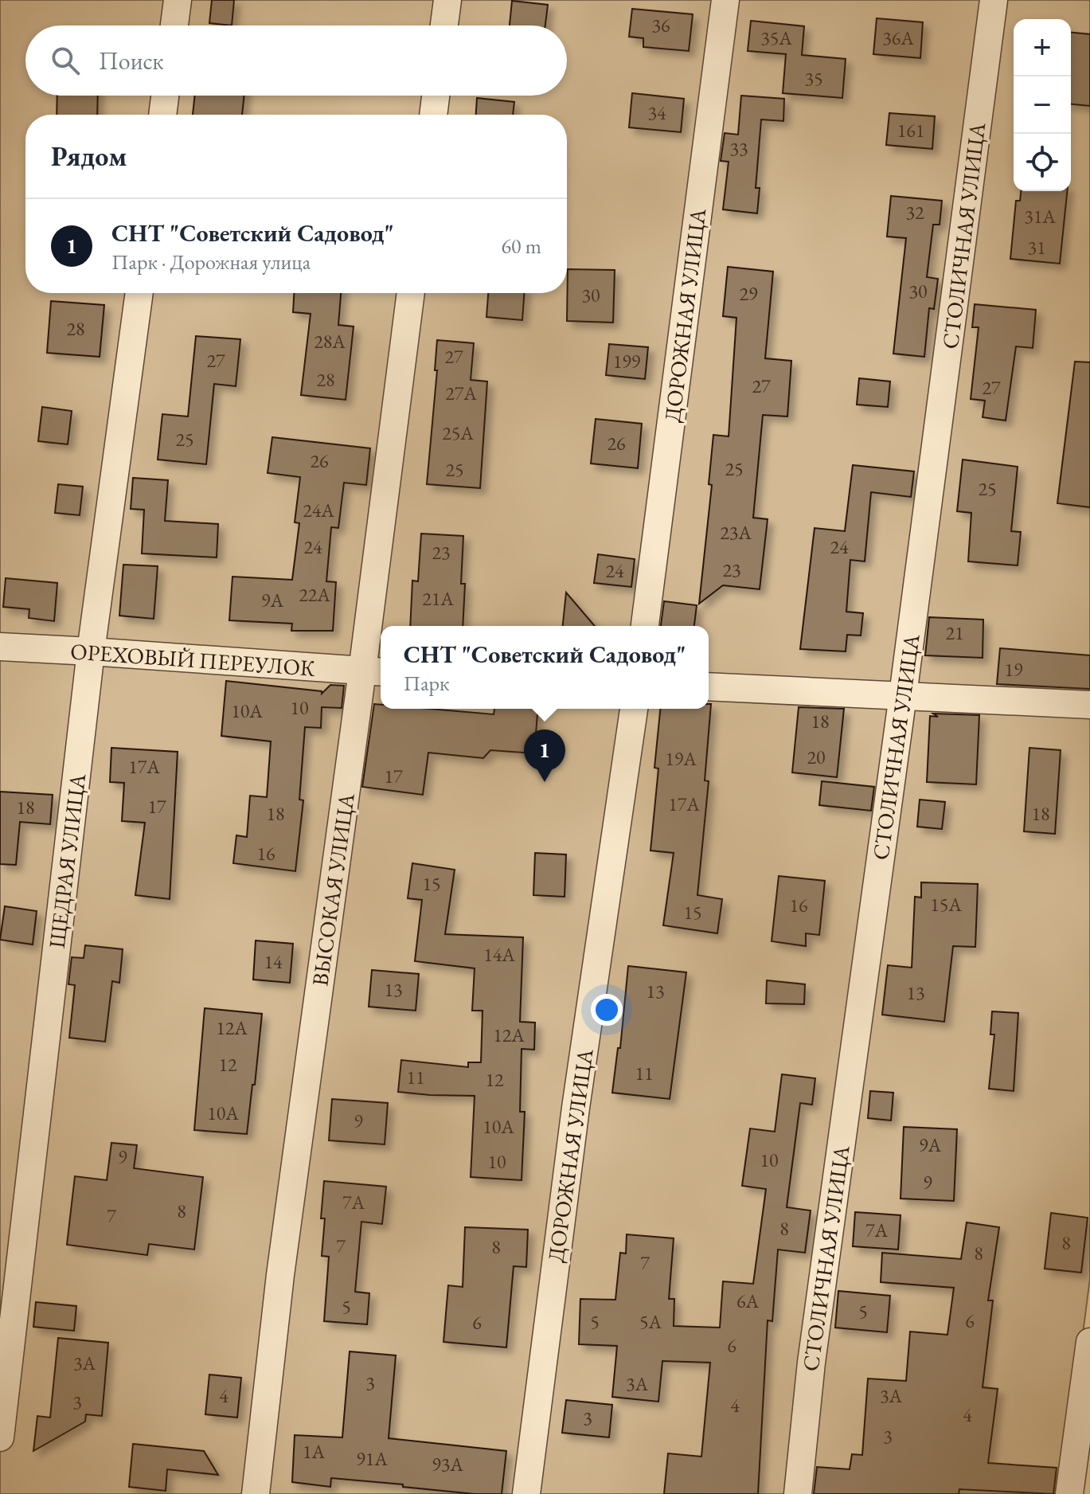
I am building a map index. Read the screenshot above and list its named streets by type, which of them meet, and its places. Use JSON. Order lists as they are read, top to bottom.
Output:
{
  "streets": {
    "street": [
      "СТОЛИЧНАЯ УЛИЦА",
      "ДОРОЖНАЯ УЛИЦА",
      "ОРЕХОВЫЙ ПЕРЕУЛОК",
      "ЩЕДРАЯ УЛИЦА",
      "ВЫСОКАЯ УЛИЦА"
    ]
  },
  "crossings": [
    ["ОРЕХОВЫЙ ПЕРЕУЛОК", "ЩЕДРАЯ УЛИЦА"],
    ["ОРЕХОВЫЙ ПЕРЕУЛОК", "ВЫСОКАЯ УЛИЦА"]
  ],
  "house_numbers": [
    "36",
    "35А",
    "36А",
    "35",
    "34",
    "161",
    "33",
    "32",
    "31А",
    "31",
    "30",
    "29",
    "30",
    "28",
    "28А",
    "27",
    "27",
    "199",
    "28",
    "27",
    "27",
    "27А",
    "25А",
    "25",
    "26",
    "26",
    "25",
    "25",
    "25",
    "24А",
    "23А",
    "24",
    "24",
    "23",
    "23",
    "24",
    "22А",
    "21А",
    "9А",
    "21",
    "19",
    "10",
    "10А",
    "18",
    "20",
    "19А",
    "17А",
    "17",
    "17А",
    "17",
    "18",
    "18",
    "18",
    "16",
    "15",
    "15А",
    "16",
    "15",
    "14А",
    "14",
    "13",
    "13",
    "13",
    "12А",
    "12А",
    "12",
    "11",
    "11",
    "12",
    "10А",
    "9",
    "10А",
    "9А",
    "9",
    "10",
    "10",
    "9",
    "7А",
    "8",
    "7",
    "8",
    "7А",
    "8",
    "7",
    "8",
    "8",
    "7",
    "6А",
    "5",
    "5",
    "6",
    "5",
    "5А",
    "6",
    "6",
    "3А",
    "3",
    "3А",
    "4",
    "3А",
    "3",
    "4",
    "4",
    "3",
    "3",
    "1А",
    "91А",
    "93А"
  ],
  "page": {
    "map_buttons": ["+", "−"],
    "search": "Поиск",
    "heading": "Рядом",
    "list": [
      {
        "mark": "1",
        "name": "СНТ \"Советский Садовод\"",
        "note": "Парк · Дорожная улица",
        "value": "60 m"
      }
    ],
    "popup": ["СНТ \"Советский Садовод\"", "Парк"],
    "pins": "1"
  }
}
